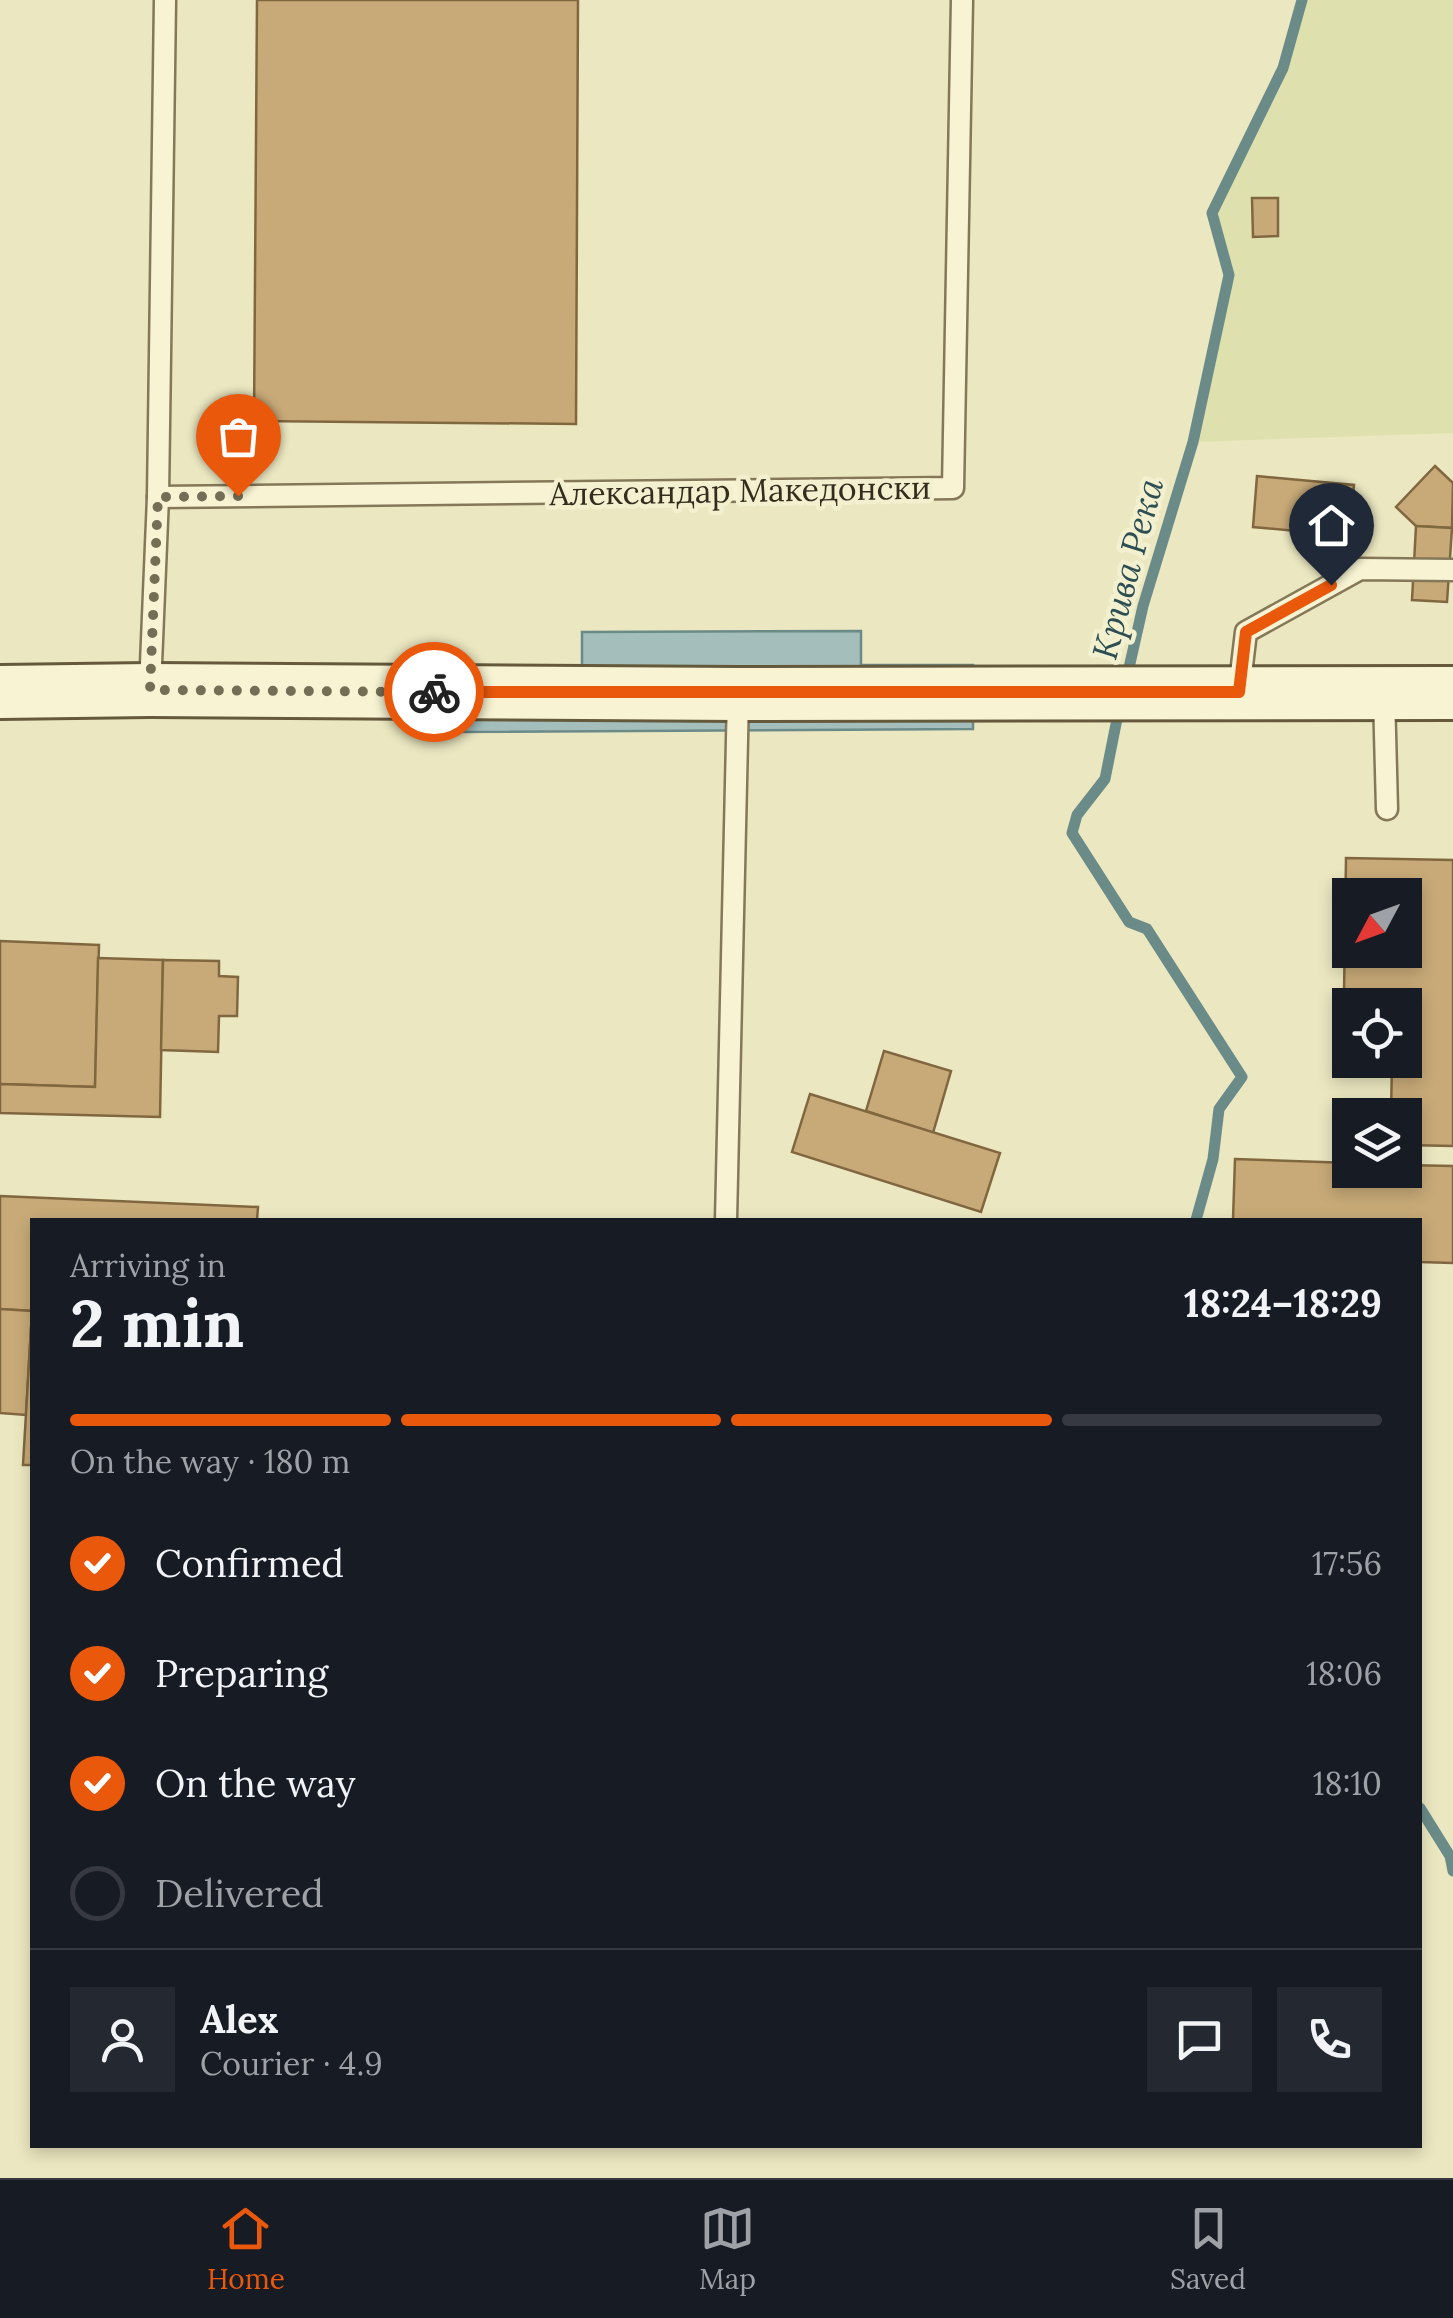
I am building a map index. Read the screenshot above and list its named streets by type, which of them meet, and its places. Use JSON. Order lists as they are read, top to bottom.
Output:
{
  "streets": {
    "lane": ["Александар Македонски"]
  },
  "water": ["Крива Река"],
  "north": "bottom left",
  "page": {
    "heading": ["2 min", "Arriving in", "18:24–18:29"],
    "panel": ["Alex", "Courier · 4.9"],
    "bar": "On the way · 180 m",
    "list": [
      ["Confirmed", "17:56"],
      ["Preparing", "18:06"],
      ["On the way", "18:10"],
      "Delivered"
    ],
    "tabs": ["Home", "Map", "Saved"]
  }
}
